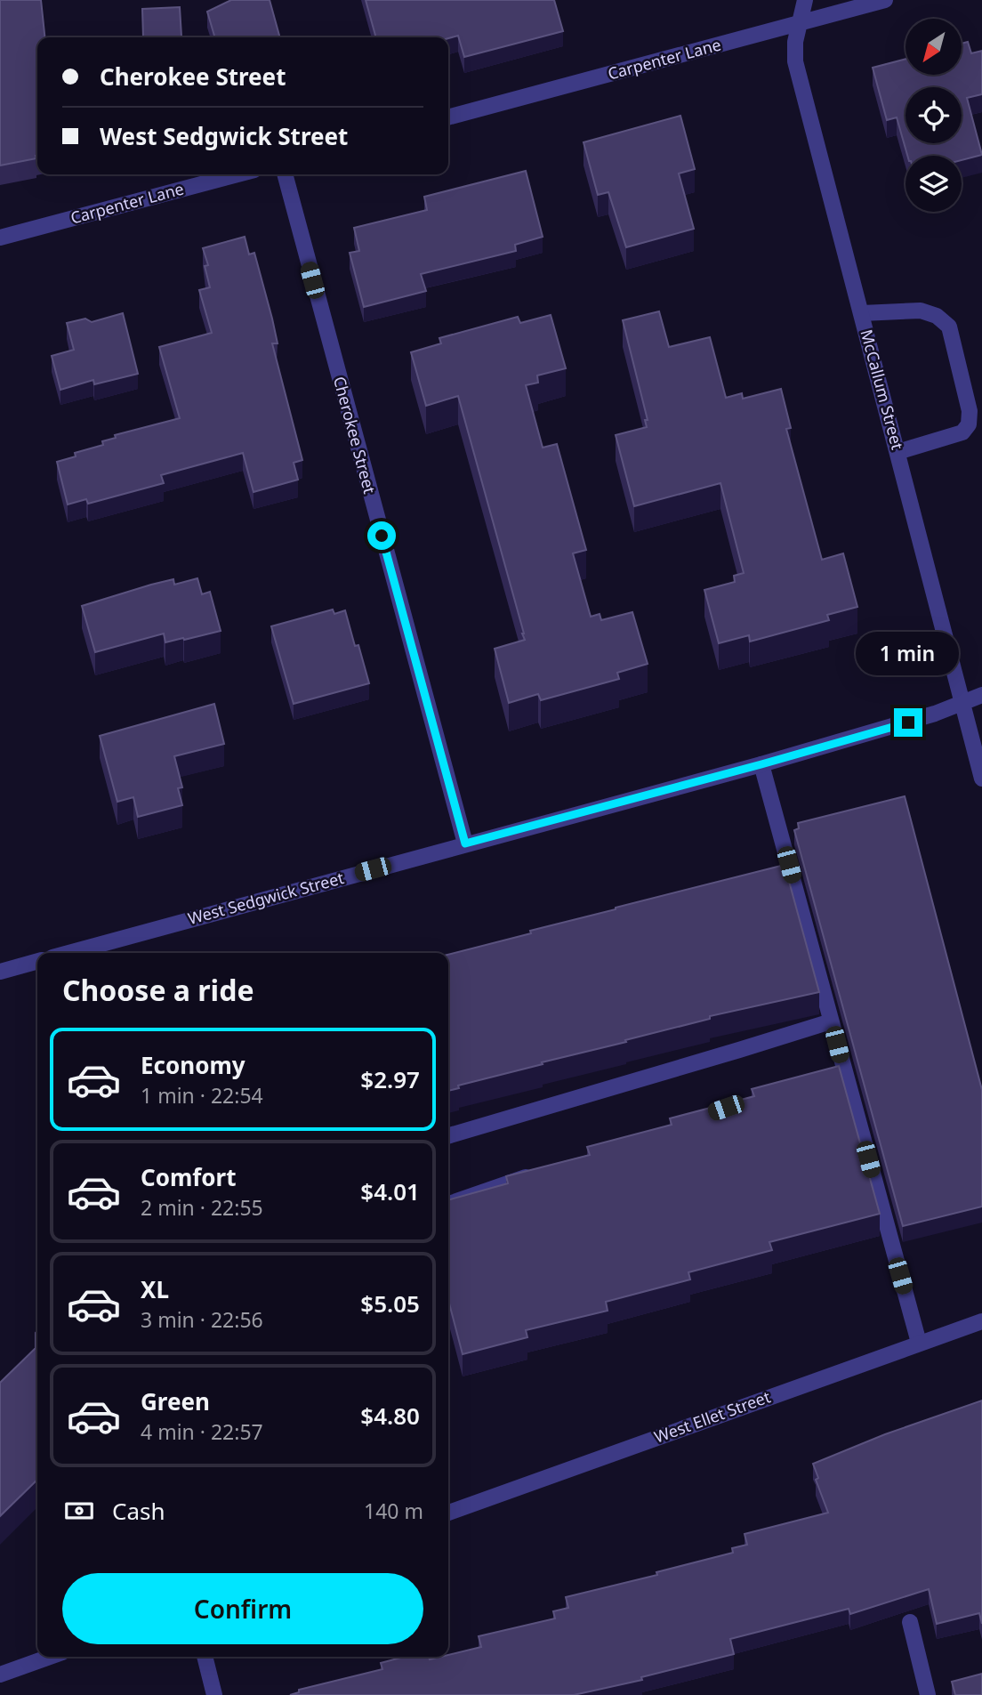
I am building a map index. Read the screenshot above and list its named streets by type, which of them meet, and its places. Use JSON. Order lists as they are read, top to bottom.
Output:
{
  "streets": {
    "street": [
      "Carpenter Lane",
      "McCallum Street",
      "Cherokee Street",
      "West Sedgwick Street",
      "West Ellet Street"
    ]
  },
  "crossings": [
    ["Carpenter Lane", "McCallum Street"],
    ["McCallum Street", "West Sedgwick Street"],
    ["Cherokee Street", "West Sedgwick Street"]
  ],
  "north": "bottom left",
  "page": {
    "banner": ["Cherokee Street", "West Sedgwick Street"],
    "bubble": "1 min",
    "heading": "Choose a ride",
    "list": [
      {
        "name": "Economy",
        "note": "1 min · 22:54",
        "value": "$2.97"
      },
      {
        "name": "Comfort",
        "note": "2 min · 22:55",
        "value": "$4.01"
      },
      {
        "name": "XL",
        "note": "3 min · 22:56",
        "value": "$5.05"
      },
      {
        "name": "Green",
        "note": "4 min · 22:57",
        "value": "$4.80"
      }
    ],
    "pay": ["Cash", "140 m"],
    "buttons": "Confirm"
  }
}
